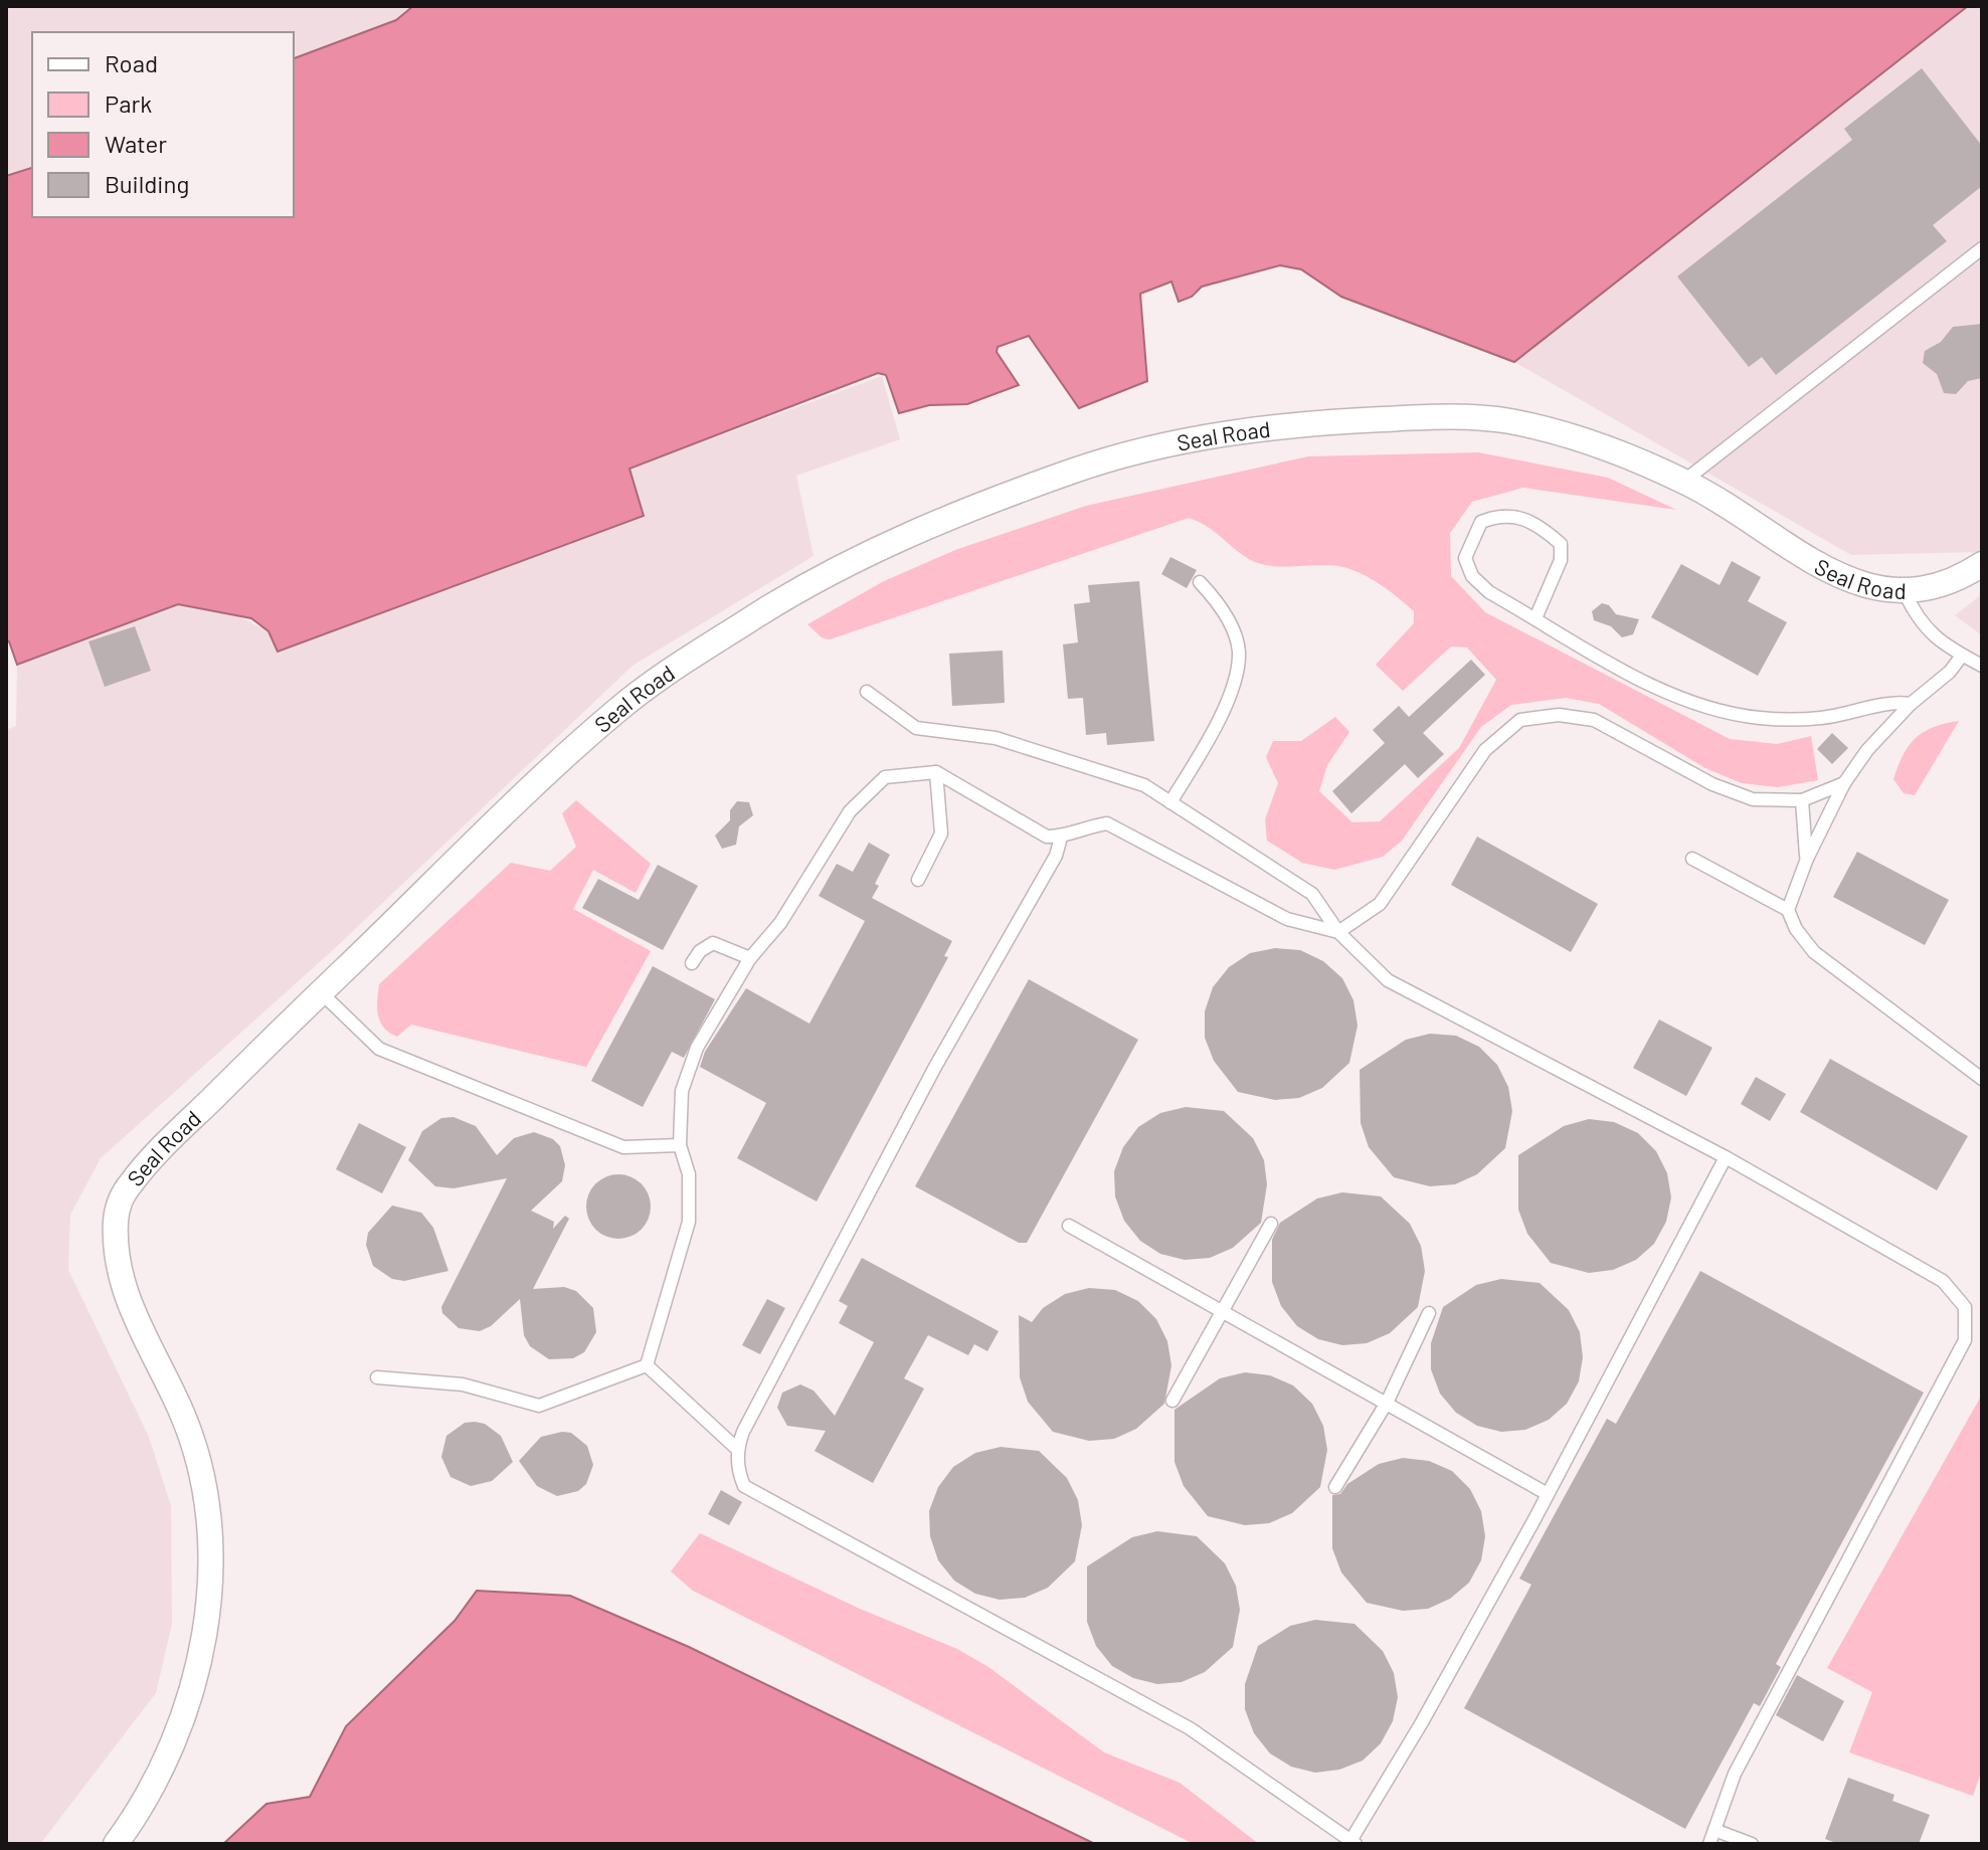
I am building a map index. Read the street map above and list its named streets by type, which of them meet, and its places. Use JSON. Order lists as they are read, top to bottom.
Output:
{
  "streets": {
    "street": ["Seal Road"]
  },
  "legend": [
    "Road",
    "Park",
    "Water",
    "Building"
  ]
}
